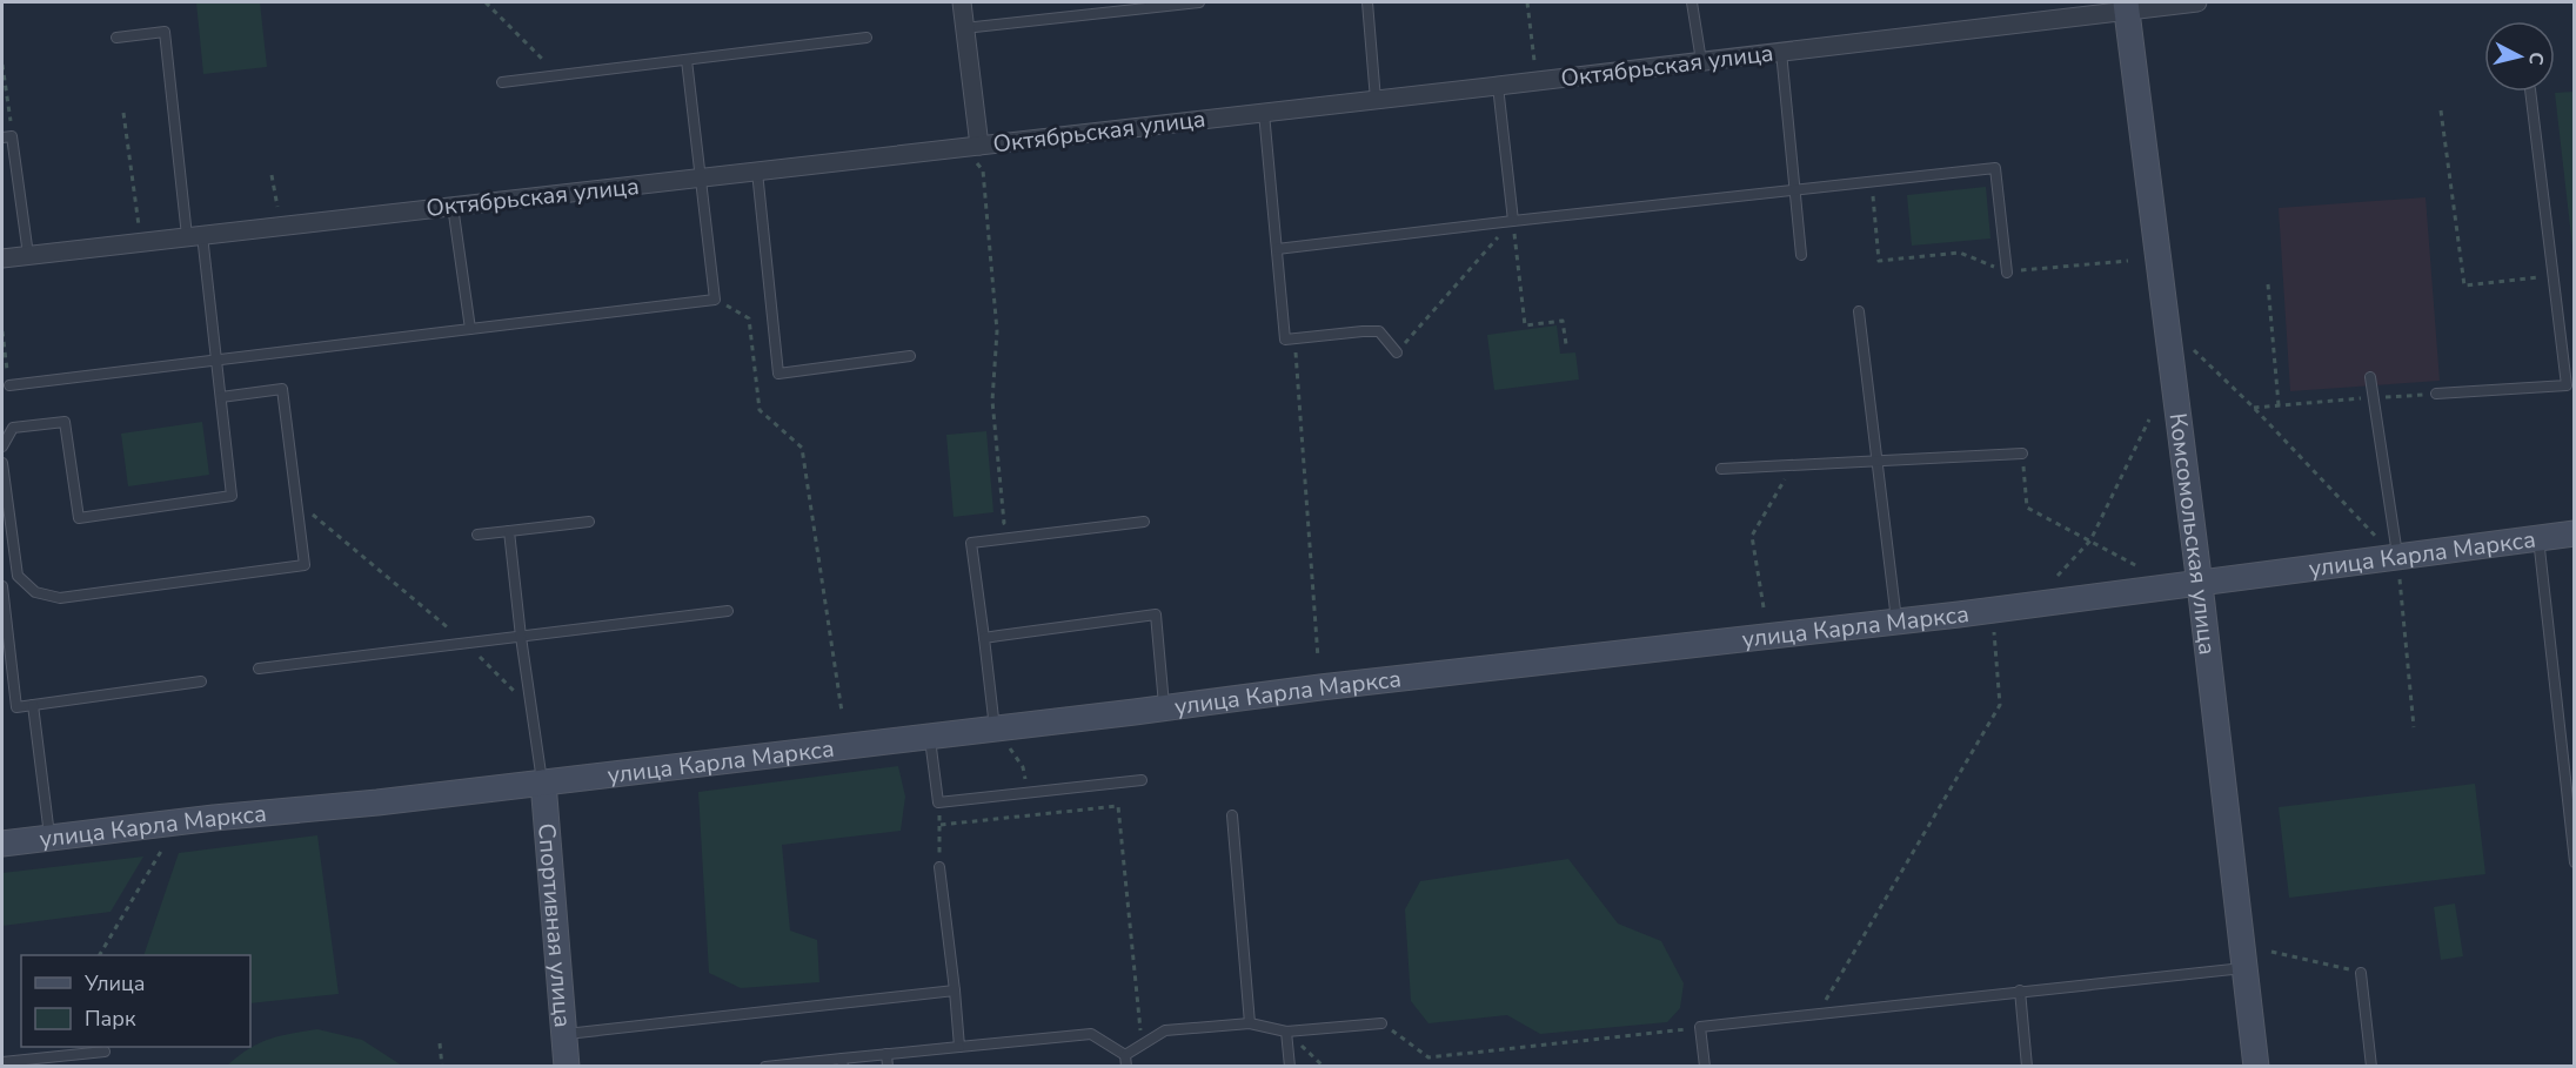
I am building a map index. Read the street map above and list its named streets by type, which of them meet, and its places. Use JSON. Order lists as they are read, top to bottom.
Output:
{
  "streets": {
    "main road": ["Комсомольская улица", "улица Карла Маркса", "Спортивная улица"],
    "street": ["Октябрьская улица"]
  },
  "crossings": [
    ["Октябрьская улица", "Комсомольская улица"],
    ["Комсомольская улица", "улица Карла Маркса"],
    ["улица Карла Маркса", "Спортивная улица"]
  ],
  "legend": ["Улица", "Парк"],
  "north": "right"
}
